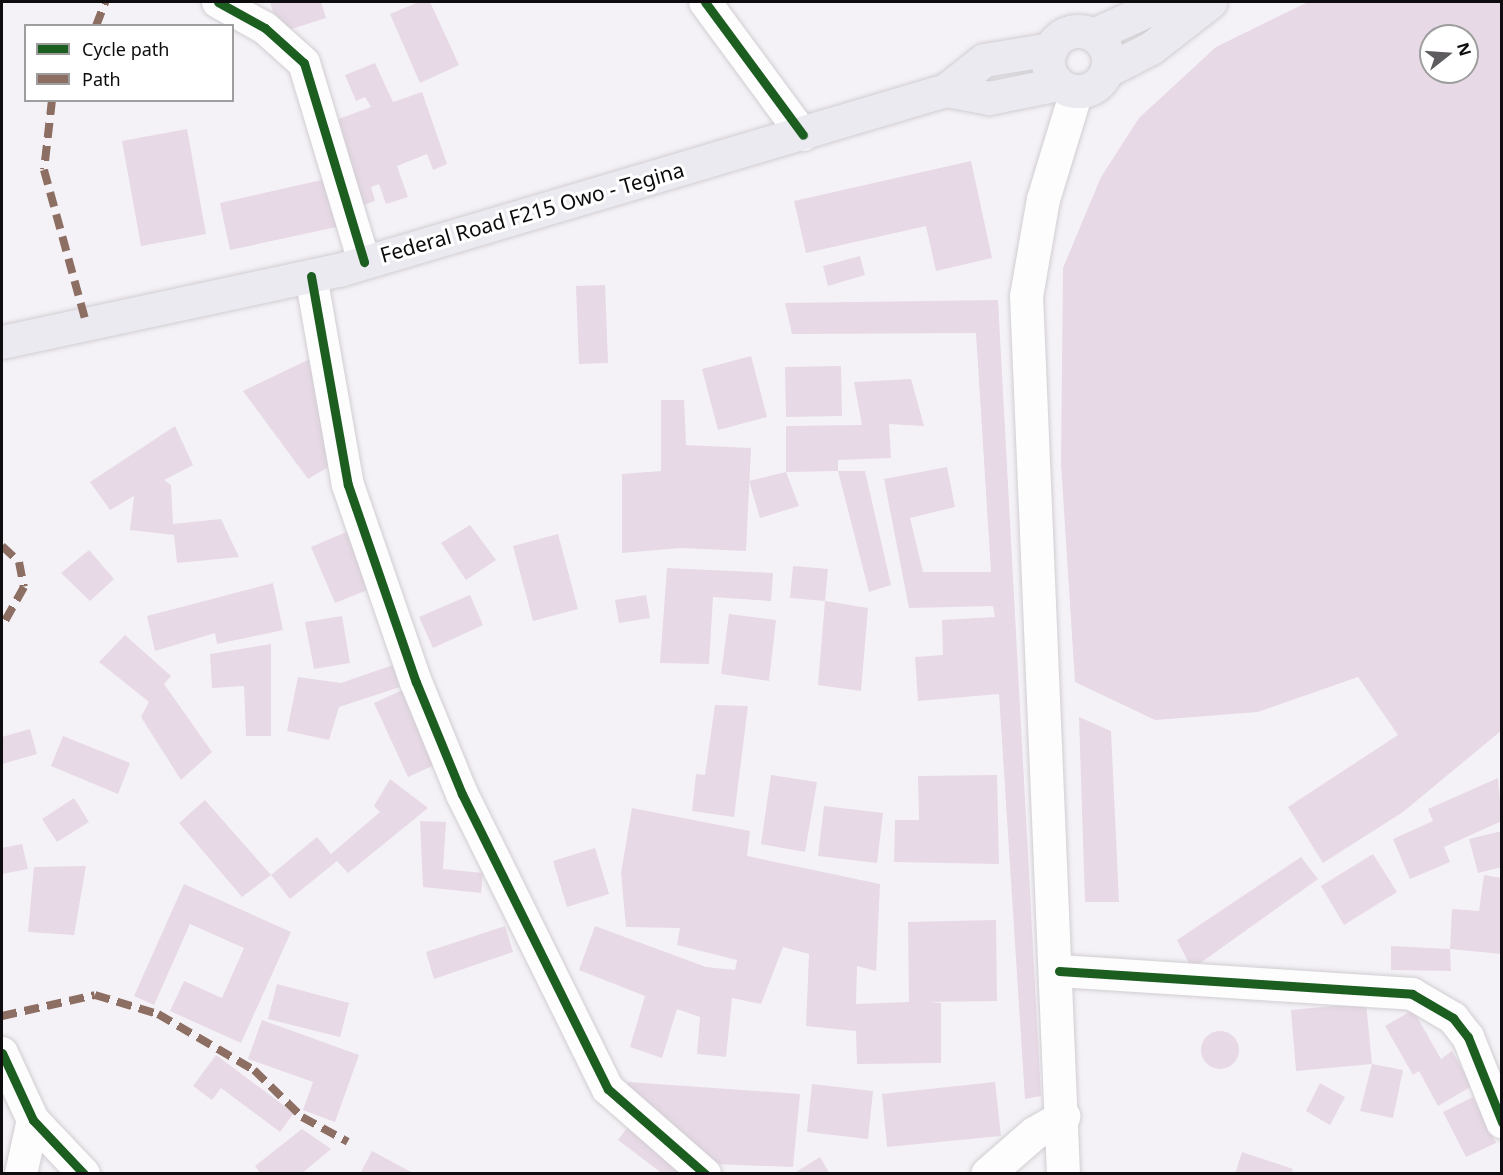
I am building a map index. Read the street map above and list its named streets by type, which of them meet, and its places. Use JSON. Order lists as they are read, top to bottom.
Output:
{
  "streets": {
    "main road": ["Federal Road F215 Owo - Tegina"]
  },
  "legend": ["Cycle path", "Path"],
  "north": "right"
}
